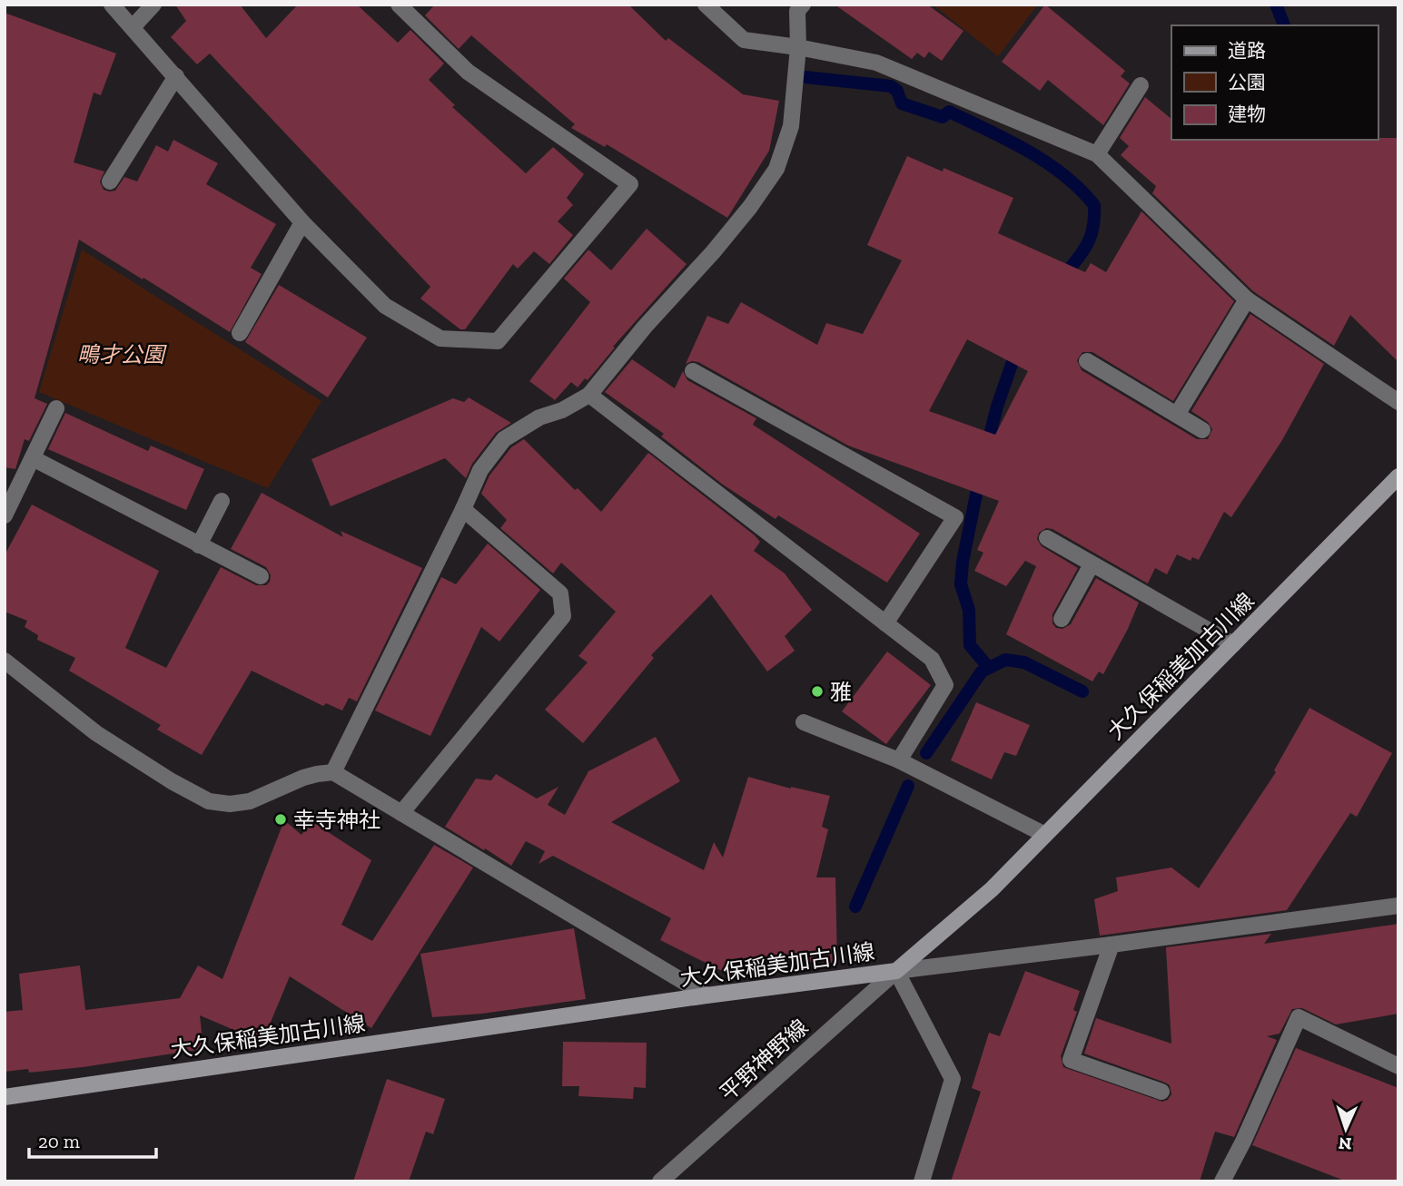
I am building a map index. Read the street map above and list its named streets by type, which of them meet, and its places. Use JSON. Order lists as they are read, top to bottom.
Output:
{
  "streets": {
    "main road": ["大久保稲美加古川線"],
    "street": ["平野神野線"]
  },
  "crossings": [
    ["大久保稲美加古川線", "平野神野線"]
  ],
  "parks": ["鴫才公園"],
  "places": ["雅", "幸寺神社"],
  "legend": ["道路", "公園", "建物"],
  "scale_bar": "20 m",
  "north": "bottom"
}
